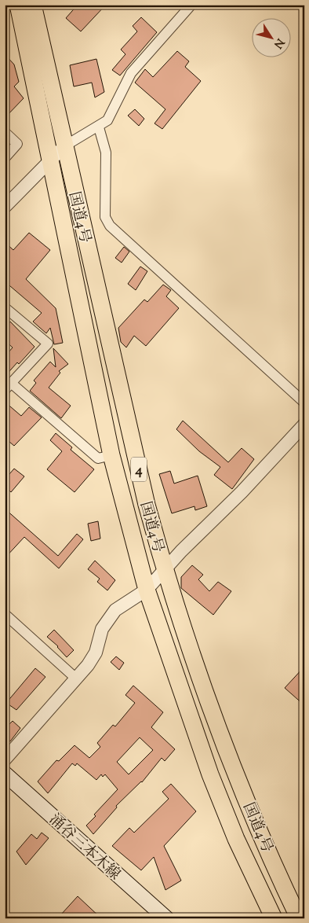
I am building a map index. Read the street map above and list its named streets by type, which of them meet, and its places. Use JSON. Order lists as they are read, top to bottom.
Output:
{
  "streets": {
    "highway": ["国道4号", "4"],
    "main road": ["涌谷三本木線"]
  },
  "north": "bottom right"
}
